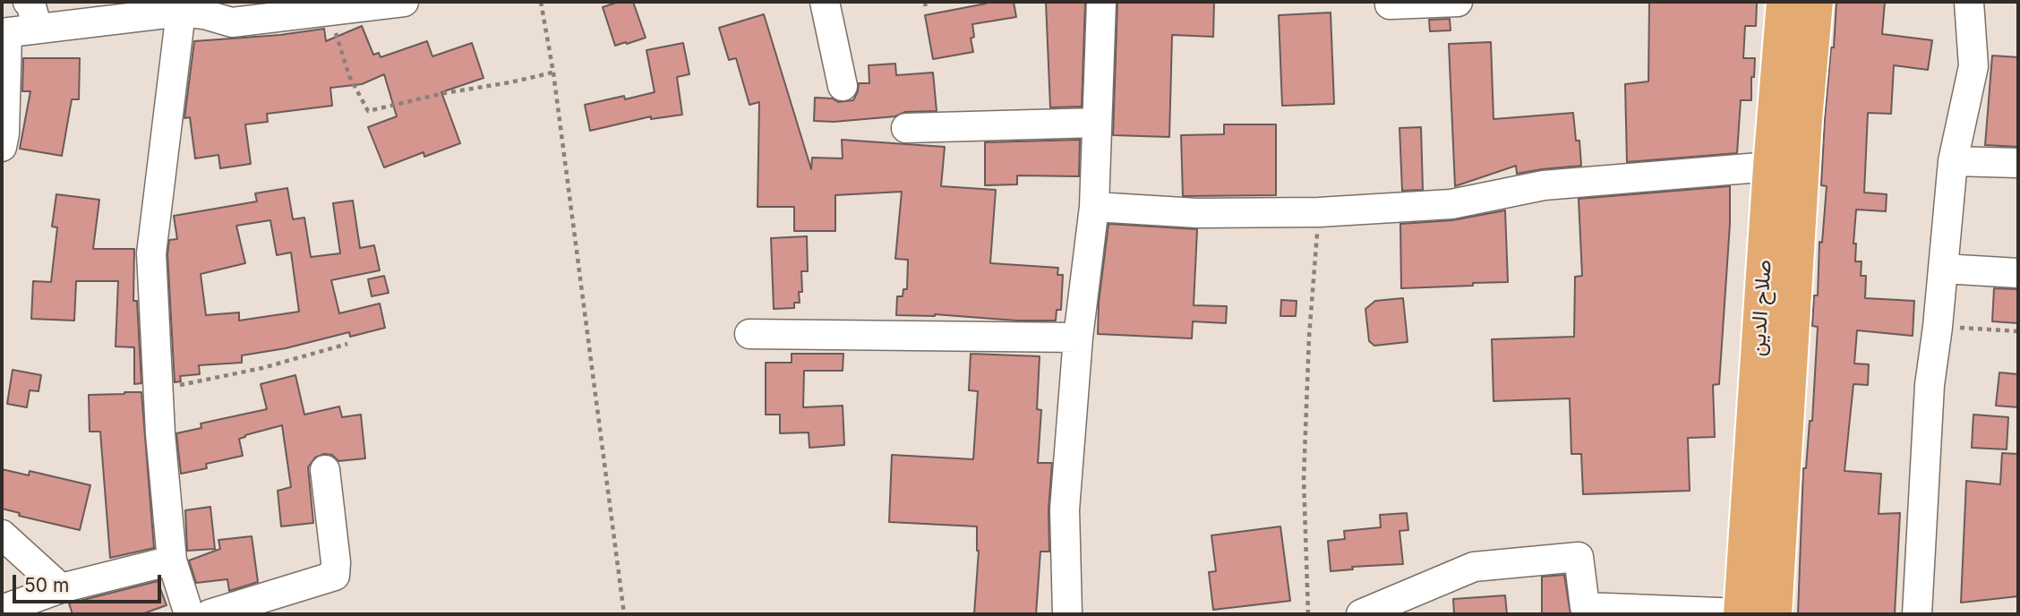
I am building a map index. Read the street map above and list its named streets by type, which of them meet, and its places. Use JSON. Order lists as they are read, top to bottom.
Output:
{
  "streets": {
    "highway": ["صلاح الدين"]
  },
  "scale_bar": "50 m"
}
